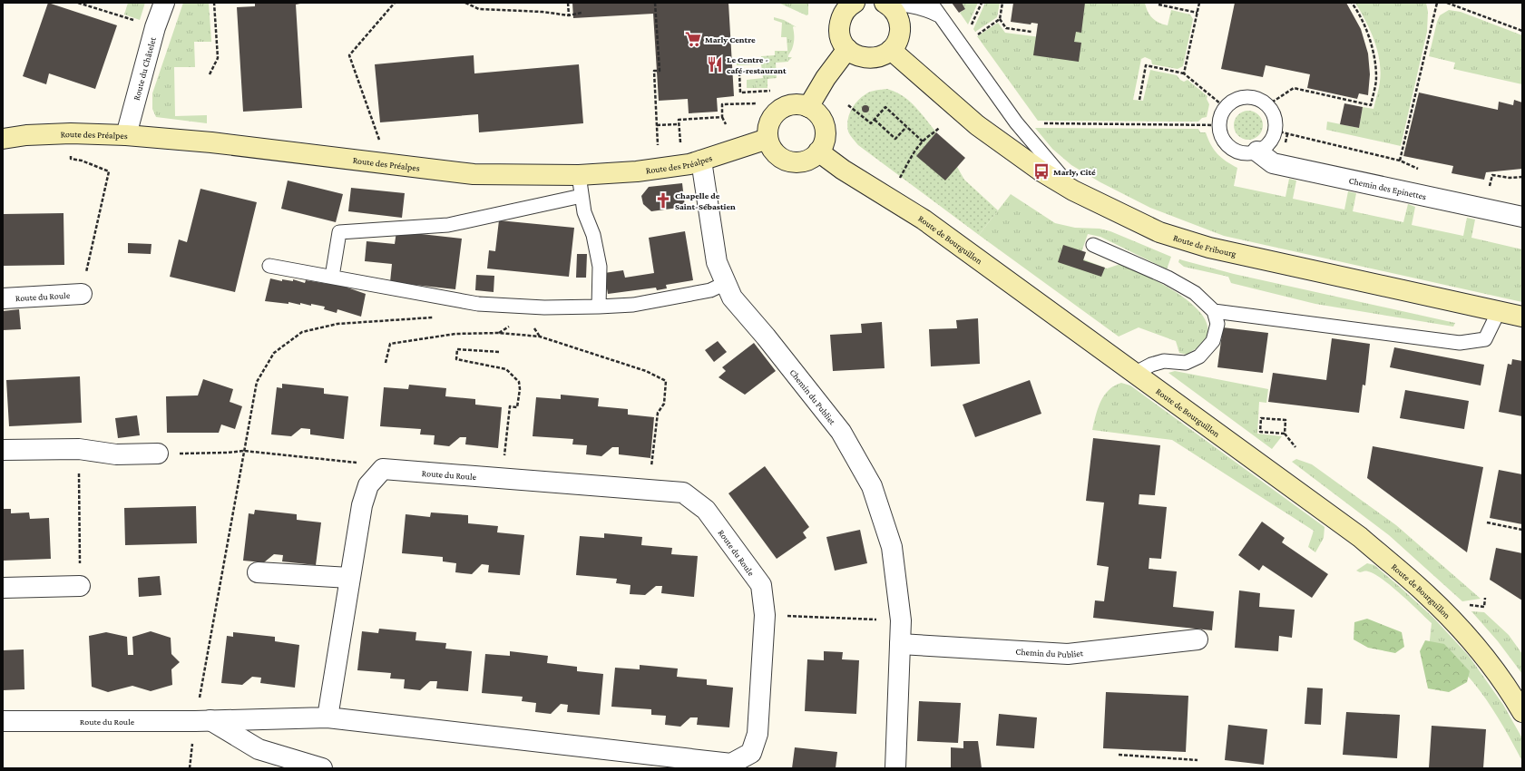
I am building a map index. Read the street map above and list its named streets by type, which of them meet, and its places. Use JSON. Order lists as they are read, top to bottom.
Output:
{
  "streets": {
    "main road": ["Route des Préalpes", "Route de Bourguillon", "Route de Fribourg"],
    "street": [
      "Route du Châtelet",
      "Chemin des Epinettes",
      "Route du Roule",
      "Chemin du Publiet"
    ]
  },
  "crossings": [
    ["Route du Châtelet", "Route des Préalpes"],
    ["Route des Préalpes", "Route de Bourguillon"],
    ["Route des Préalpes", "Chemin du Publiet"]
  ],
  "places": {
    "supermarket": ["Marly Centre"],
    "restaurant": ["Le Centre - café-restaurant"],
    "bus stop": ["Marly, Cité"],
    "church": ["Chapelle de Saint-Sébastien"]
  }
}
